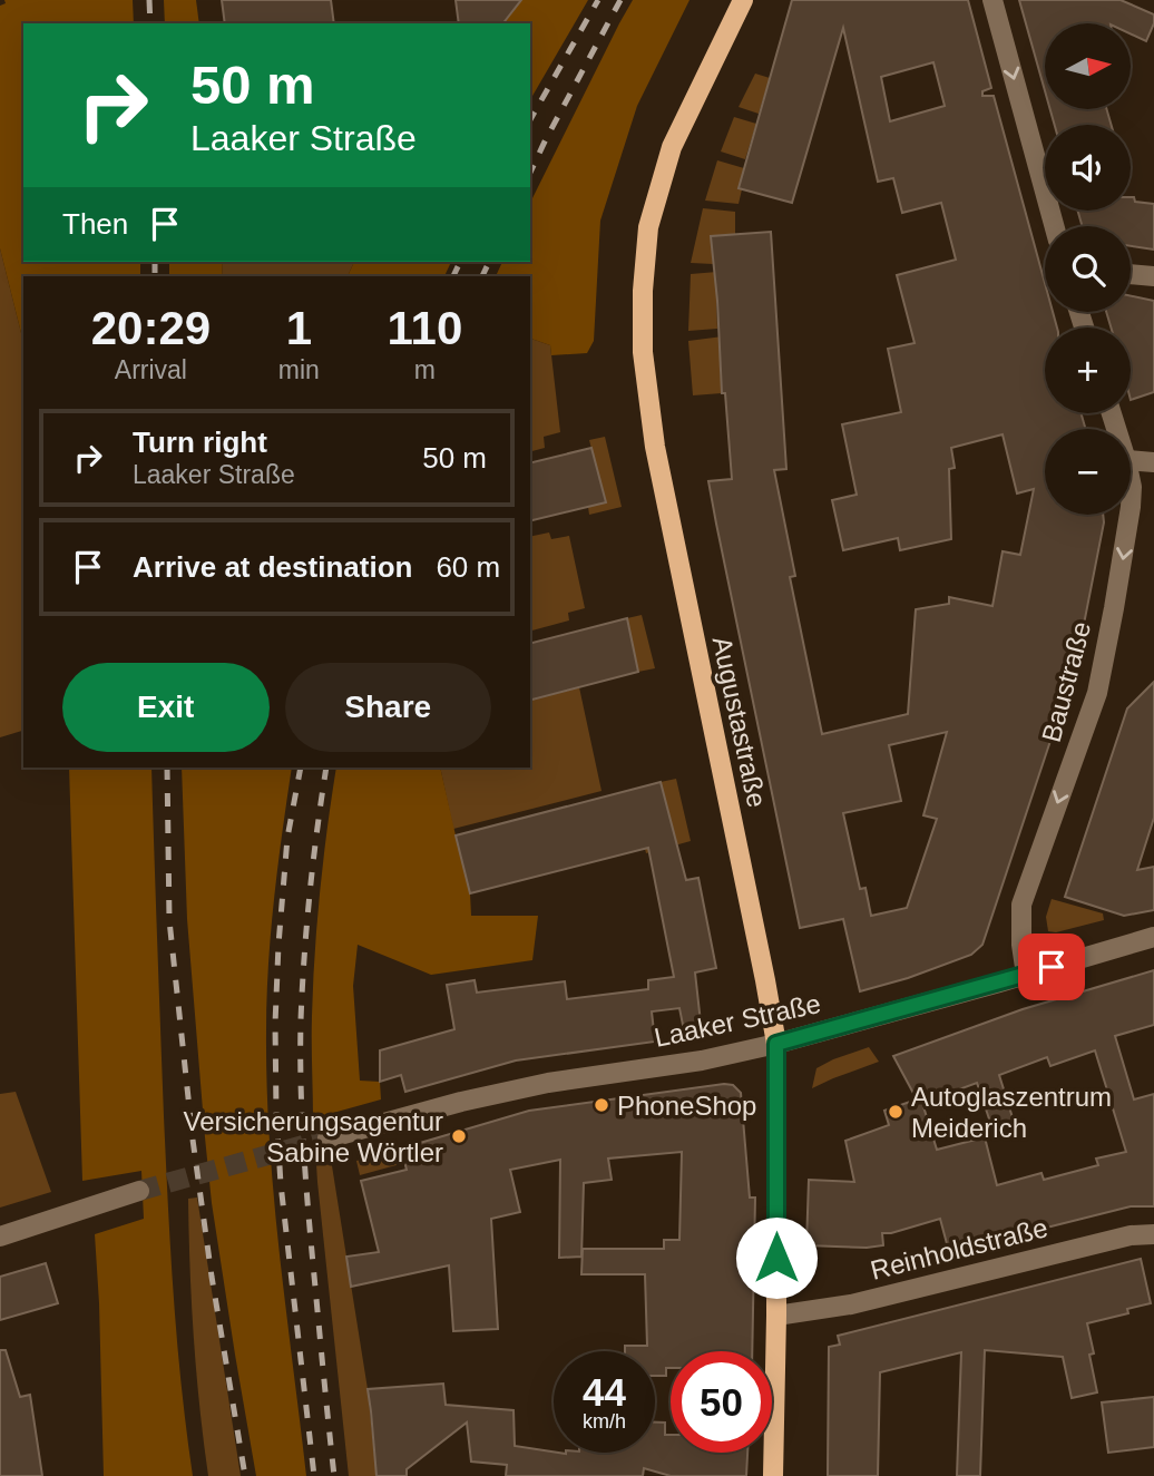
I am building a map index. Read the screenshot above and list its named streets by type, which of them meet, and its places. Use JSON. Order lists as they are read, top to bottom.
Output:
{
  "streets": {
    "main road": ["Augustastraße"],
    "street": ["Baustraße", "Laaker Straße", "Reinholdstraße"]
  },
  "crossings": [
    ["Baustraße", "Laaker Straße"],
    ["Augustastraße", "Laaker Straße"],
    ["Augustastraße", "Reinholdstraße"]
  ],
  "one_way": ["Baustraße"],
  "places": ["PhoneShop", "Autoglaszentrum Meiderich", "Versicherungsagentur Sabine Wörtler"],
  "north": "right",
  "page": {
    "map_buttons": ["+", "−"],
    "turn": ["50 m", "Laaker Straße"],
    "then": "Then",
    "eta": [
      "20:29",
      "Arrival",
      "1",
      "min",
      "110",
      "m"
    ],
    "list": [
      {
        "name": "Turn right",
        "note": "Laaker Straße",
        "value": "50 m"
      },
      {
        "name": "Arrive at destination",
        "value": "60 m"
      }
    ],
    "buttons": ["Exit", "Share"],
    "speed": "44 km/h",
    "limit": "50"
  }
}
